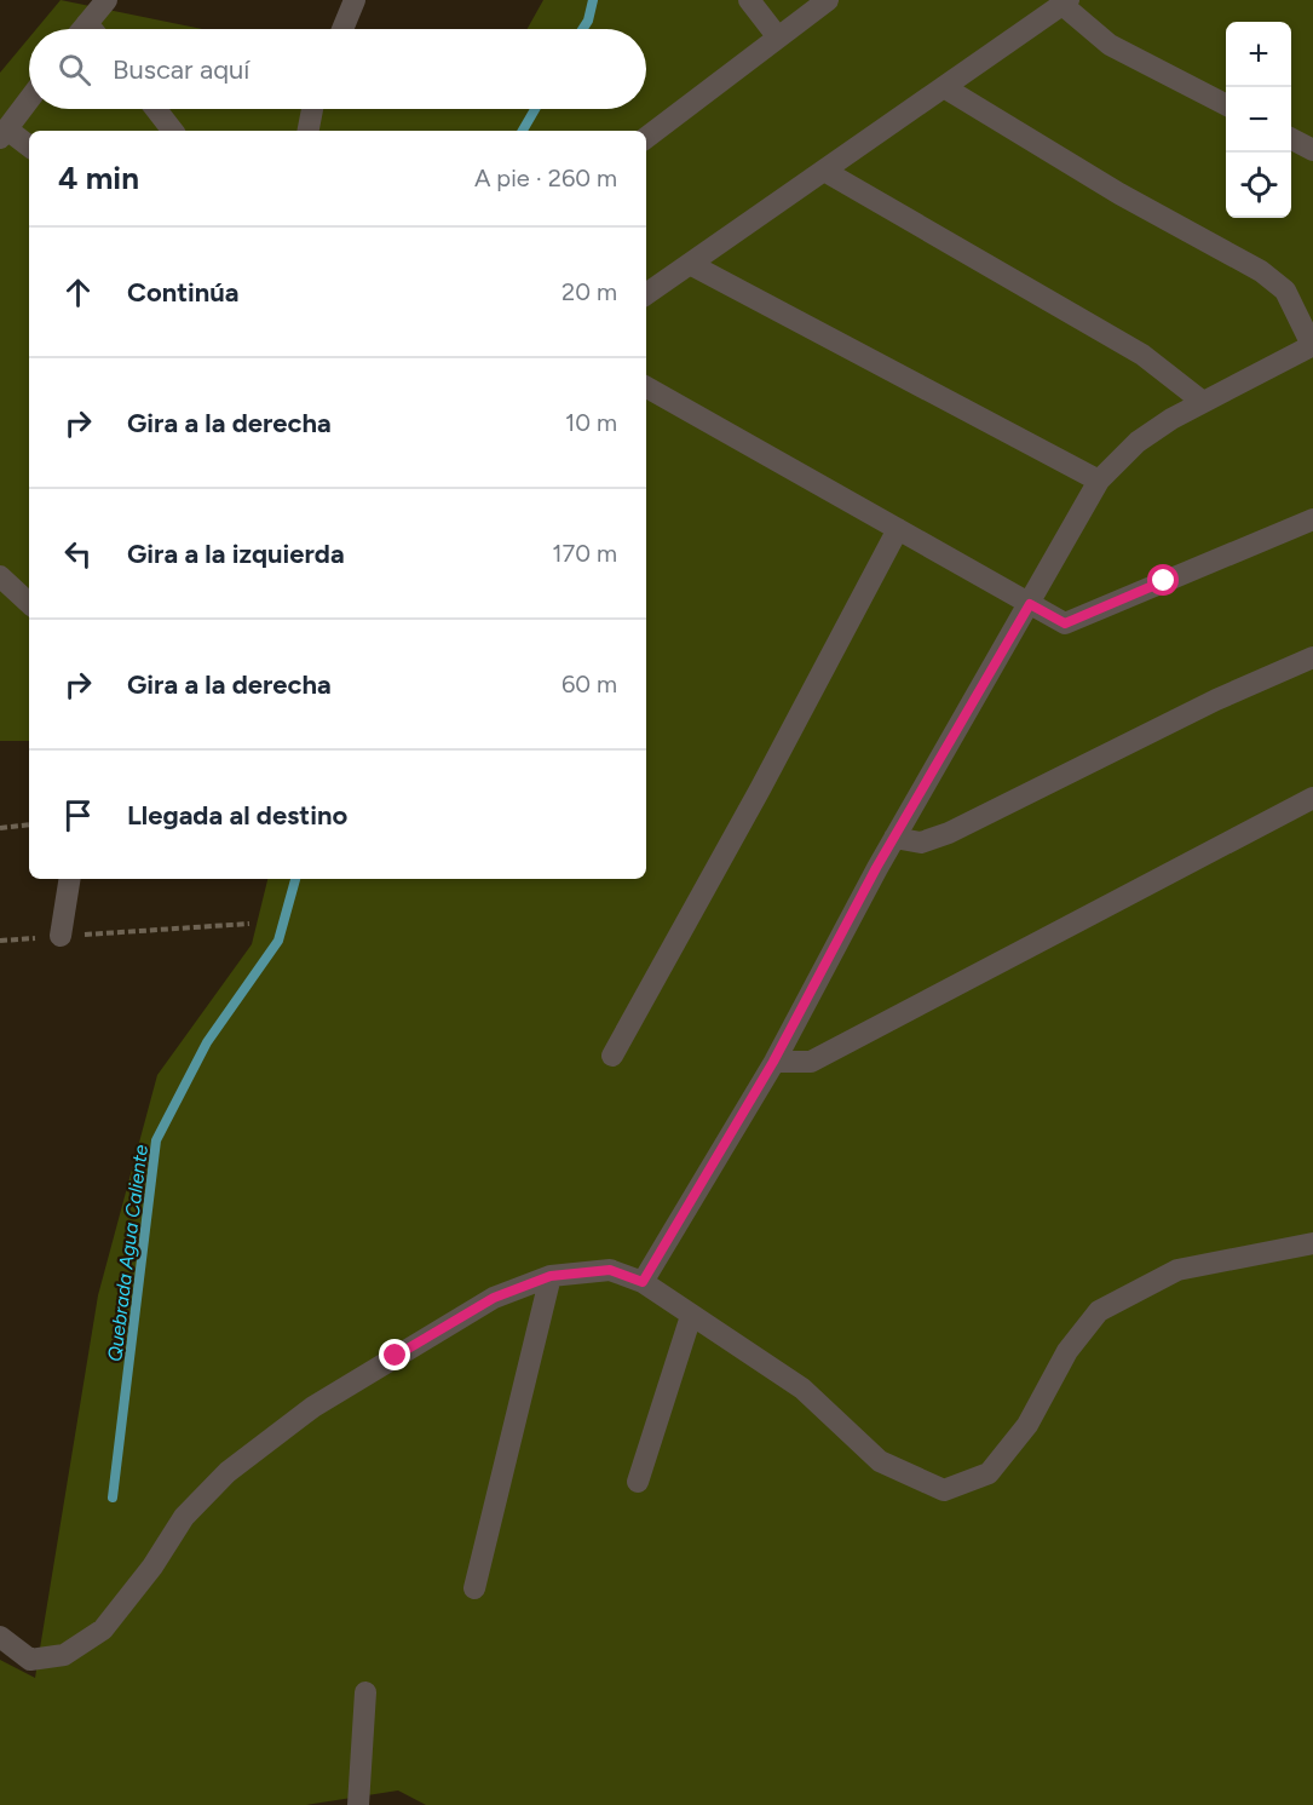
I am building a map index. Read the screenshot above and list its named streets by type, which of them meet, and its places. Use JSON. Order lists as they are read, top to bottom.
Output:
{
  "water": ["Quebrada Agua Caliente"],
  "page": {
    "map_buttons": ["+", "−"],
    "search": "Buscar aquí",
    "heading": ["4 min", "A pie · 260 m"],
    "list": [
      ["Continúa", "20 m"],
      ["Gira a la derecha", "10 m"],
      ["Gira a la izquierda", "170 m"],
      ["Gira a la derecha", "60 m"],
      "Llegada al destino"
    ]
  }
}
